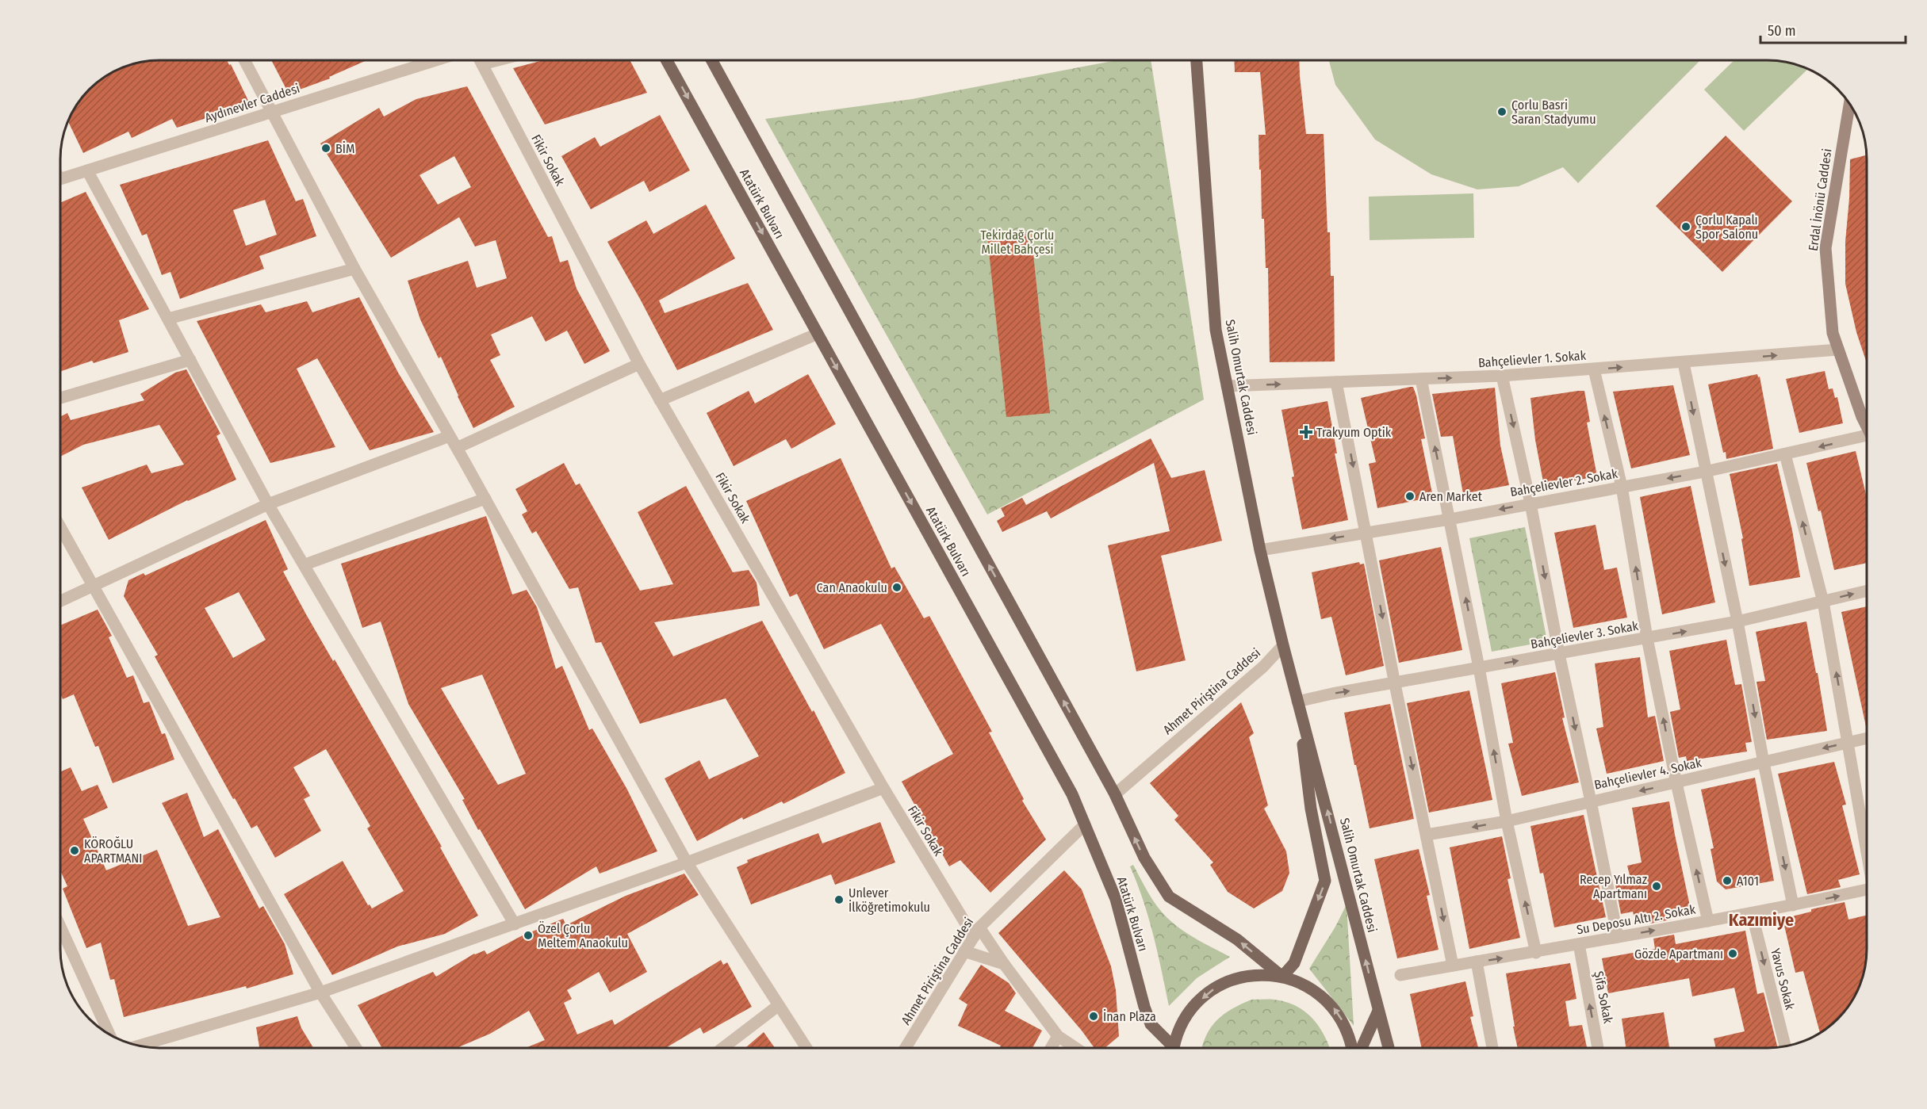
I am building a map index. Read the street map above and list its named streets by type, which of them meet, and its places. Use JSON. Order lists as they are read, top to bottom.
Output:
{
  "streets": {
    "main road": ["Erdal İnönü Caddesi", "Atatürk Bulvarı", "Salih Omurtak Caddesi"],
    "street": [
      "Aydınevler Caddesi",
      "Fikir Sokak",
      "Bahçelievler 1. Sokak",
      "Bahçelievler 2. Sokak",
      "Bahçelievler 3. Sokak",
      "Ahmet Piriştina Caddesi",
      "Bahçelievler 4. Sokak",
      "Su Deposu Altı 2. Sokak",
      "Yavus Sokak",
      "Şifa Sokak"
    ]
  },
  "crossings": [
    ["Fikir Sokak", "Ahmet Piriştina Caddesi"],
    ["Erdal İnönü Caddesi", "Bahçelievler 1. Sokak"],
    ["Atatürk Bulvarı", "Salih Omurtak Caddesi"],
    ["Atatürk Bulvarı", "Ahmet Piriştina Caddesi"],
    ["Bahçelievler 1. Sokak", "Salih Omurtak Caddesi"],
    ["Salih Omurtak Caddesi", "Bahçelievler 2. Sokak"],
    ["Salih Omurtak Caddesi", "Bahçelievler 3. Sokak"],
    ["Salih Omurtak Caddesi", "Ahmet Piriştina Caddesi"],
    ["Su Deposu Altı 2. Sokak", "Yavus Sokak"],
    ["Su Deposu Altı 2. Sokak", "Şifa Sokak"]
  ],
  "one_way": [
    "Bahçelievler 1. Sokak",
    "Bahçelievler 2. Sokak",
    "Bahçelievler 3. Sokak",
    "Bahçelievler 4. Sokak",
    "Su Deposu Altı 2. Sokak",
    "Yavus Sokak"
  ],
  "districts": ["Kazımiye"],
  "parks": ["Tekirdağ Çorlu Millet Bahçesi"],
  "places": {
    "other": [
      "Çorlu Basri Saran Stadyumu",
      "BİM",
      "Çorlu Kapalı Spor Salonu",
      "Aren Market",
      "Can Anaokulu",
      "KÖROĞLU APARTMANI",
      "A101",
      "Recep Yılmaz Apartmanı",
      "Unlever İlköğretimokulu",
      "Özel Çorlu Meltem Anaokulu",
      "Gözde Apartmanı",
      "İnan Plaza"
    ],
    "health": ["Trakyum Optik"]
  },
  "scale_bar": "50 m"
}
